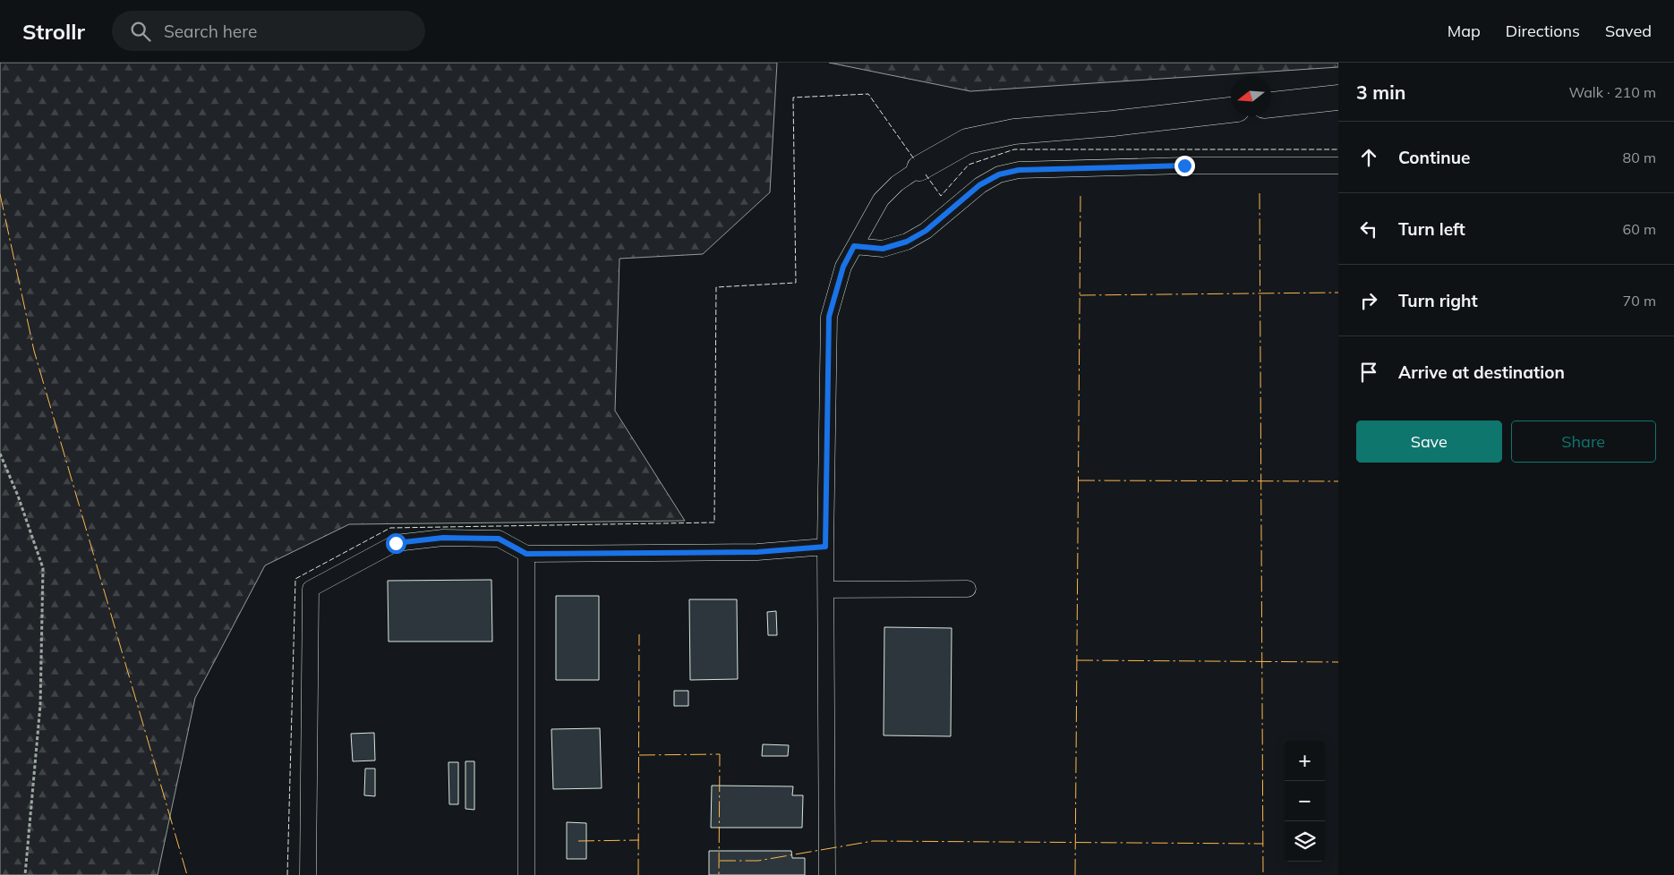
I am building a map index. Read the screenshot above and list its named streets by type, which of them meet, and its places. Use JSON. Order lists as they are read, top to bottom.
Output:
{
  "north": "left",
  "page": {
    "header": "Strollr",
    "search": "Search here",
    "nav": ["Map", "Directions", "Saved"],
    "heading": ["3 min", "Walk · 210 m"],
    "list": [
      ["Continue", "80 m"],
      ["Turn left", "60 m"],
      ["Turn right", "70 m"],
      "Arrive at destination"
    ],
    "buttons": ["Save", "Share"],
    "map_buttons": ["+", "−"]
  }
}
